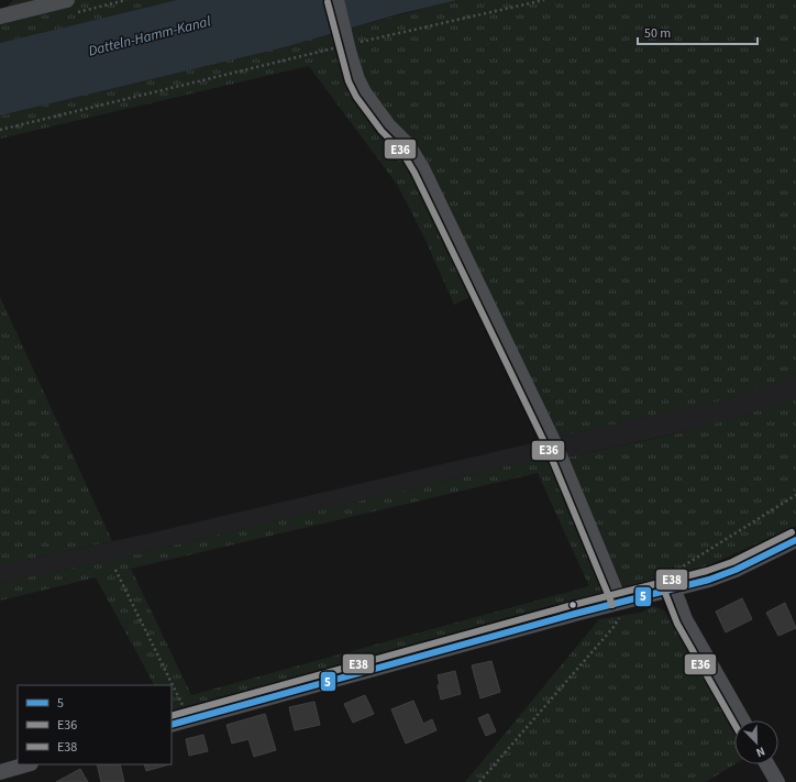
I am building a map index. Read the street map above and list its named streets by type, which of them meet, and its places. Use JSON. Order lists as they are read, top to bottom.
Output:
{
  "water": ["Datteln-Hamm-Kanal"],
  "lines": ["transit line E36", "transit line E38", "transit line 5"],
  "legend": ["5", "E36", "E38"],
  "scale_bar": "50 m",
  "north": "bottom right"
}
